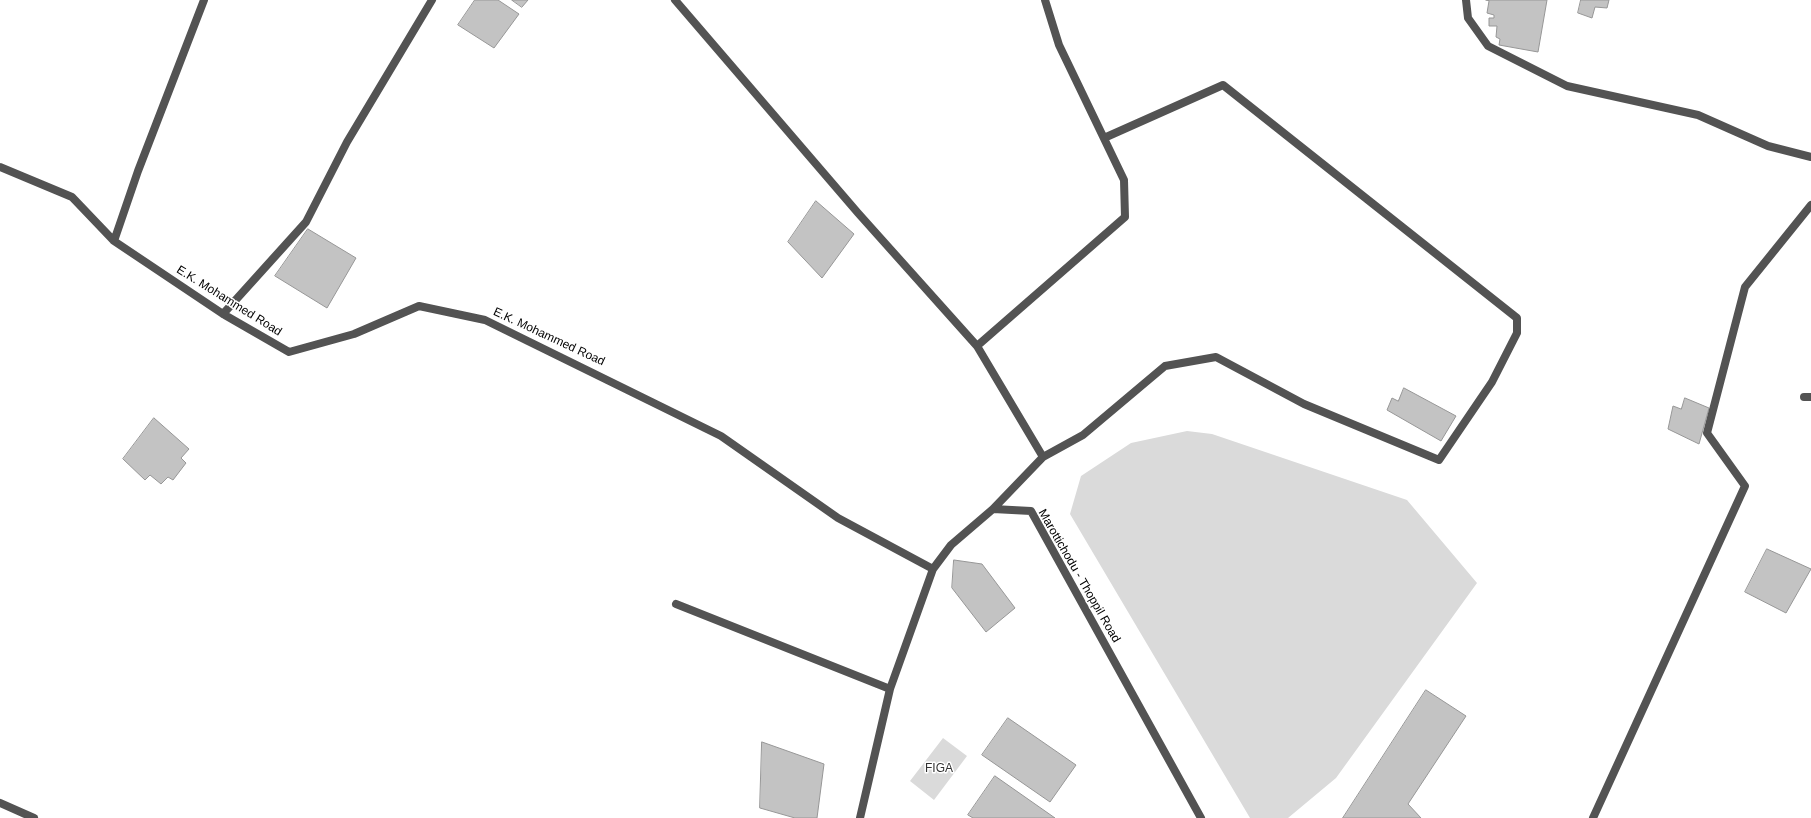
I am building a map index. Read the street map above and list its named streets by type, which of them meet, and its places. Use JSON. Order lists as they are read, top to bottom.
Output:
{
  "streets": {
    "street": ["E.K. Mohammed Road", "Marottichodu - Thoppil Road"]
  },
  "parks": ["FIGA"]
}
